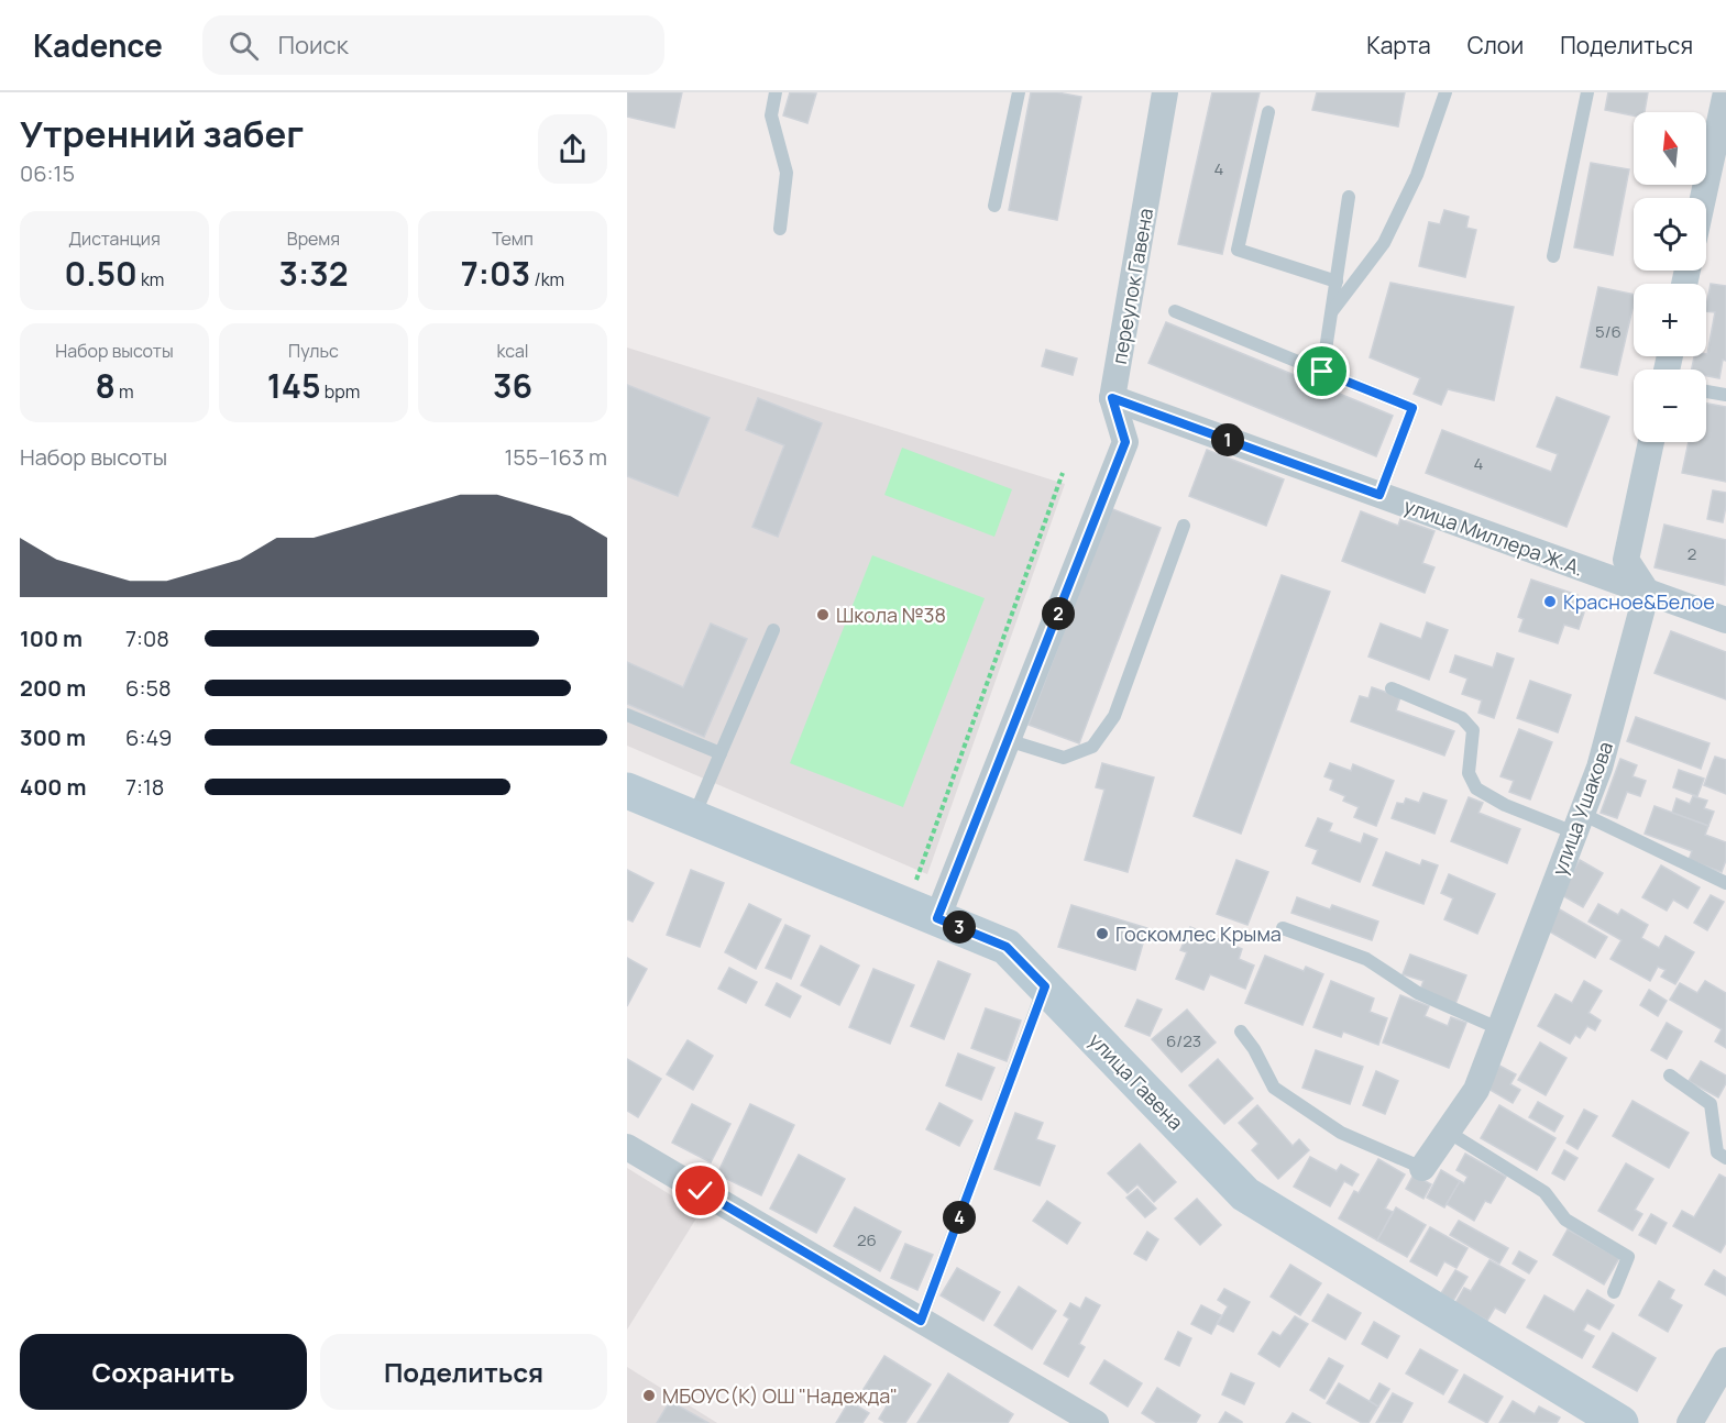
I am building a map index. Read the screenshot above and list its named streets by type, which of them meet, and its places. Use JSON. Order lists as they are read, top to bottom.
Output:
{
  "streets": {
    "street": [
      "переулок Гавена",
      "улица Миллера Ж.А.",
      "улица Ушакова",
      "улица Гавена"
    ]
  },
  "crossings": [
    ["переулок Гавена", "улица Миллера Ж.А."],
    ["переулок Гавена", "улица Гавена"],
    ["улица Миллера Ж.А.", "улица Ушакова"]
  ],
  "places": [
    "Красное&Белое",
    "Школа №38",
    "Госкомлес Крыма",
    "МБОУС(К) ОШ \"Надежда\""
  ],
  "house_numbers": [
    "4",
    "5/6",
    "4",
    "2",
    "6/23",
    "26"
  ],
  "north": "top",
  "page": {
    "header": "Kadence",
    "search": "Поиск",
    "nav": ["Карта", "Слои", "Поделиться"],
    "heading": ["Утренний забег", "06:15"],
    "map_buttons": ["+", "−"],
    "stats": [
      ["Дистанция", "0.50 km"],
      ["Время", "3:32"],
      ["Темп", "7:03 /km"],
      ["Набор высоты", "8 m"],
      ["Пульс", "145 bpm"],
      ["kcal", "36"]
    ],
    "pins": [
      "1",
      "2",
      "3",
      "4"
    ],
    "chart": ["Набор высоты", "155–163 m"],
    "list": [
      {
        "name": "100 m",
        "note": "7:08"
      },
      {
        "name": "200 m",
        "note": "6:58"
      },
      {
        "name": "300 m",
        "note": "6:49"
      },
      {
        "name": "400 m",
        "note": "7:18"
      }
    ],
    "buttons": ["Сохранить", "Поделиться"]
  }
}
